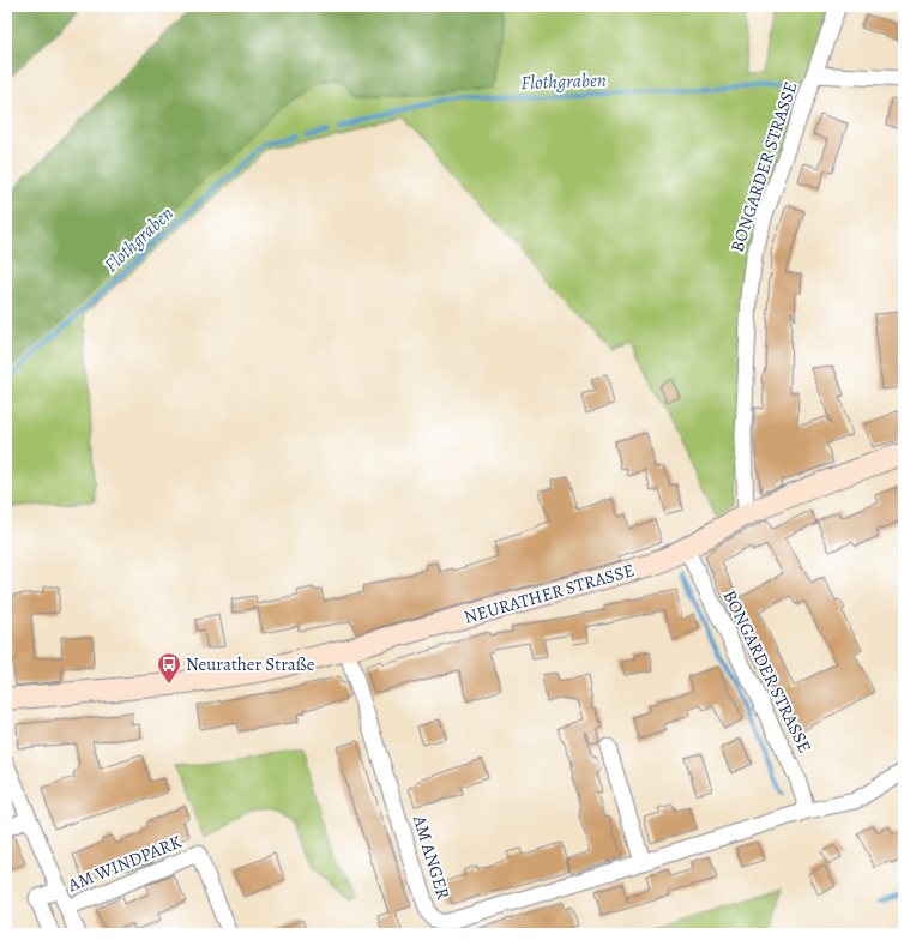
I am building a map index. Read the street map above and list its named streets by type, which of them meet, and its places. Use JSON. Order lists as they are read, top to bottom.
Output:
{
  "streets": {
    "street": [
      "BONGARDER STRASSE",
      "NEURATHER STRASSE",
      "AM ANGER",
      "AM WINDPARK"
    ]
  },
  "crossings": [
    ["BONGARDER STRASSE", "NEURATHER STRASSE"],
    ["BONGARDER STRASSE", "AM ANGER"],
    ["NEURATHER STRASSE", "AM ANGER"]
  ],
  "water": ["Flothgraben"],
  "places": {
    "bus stop": ["Neurather Straße"]
  }
}
